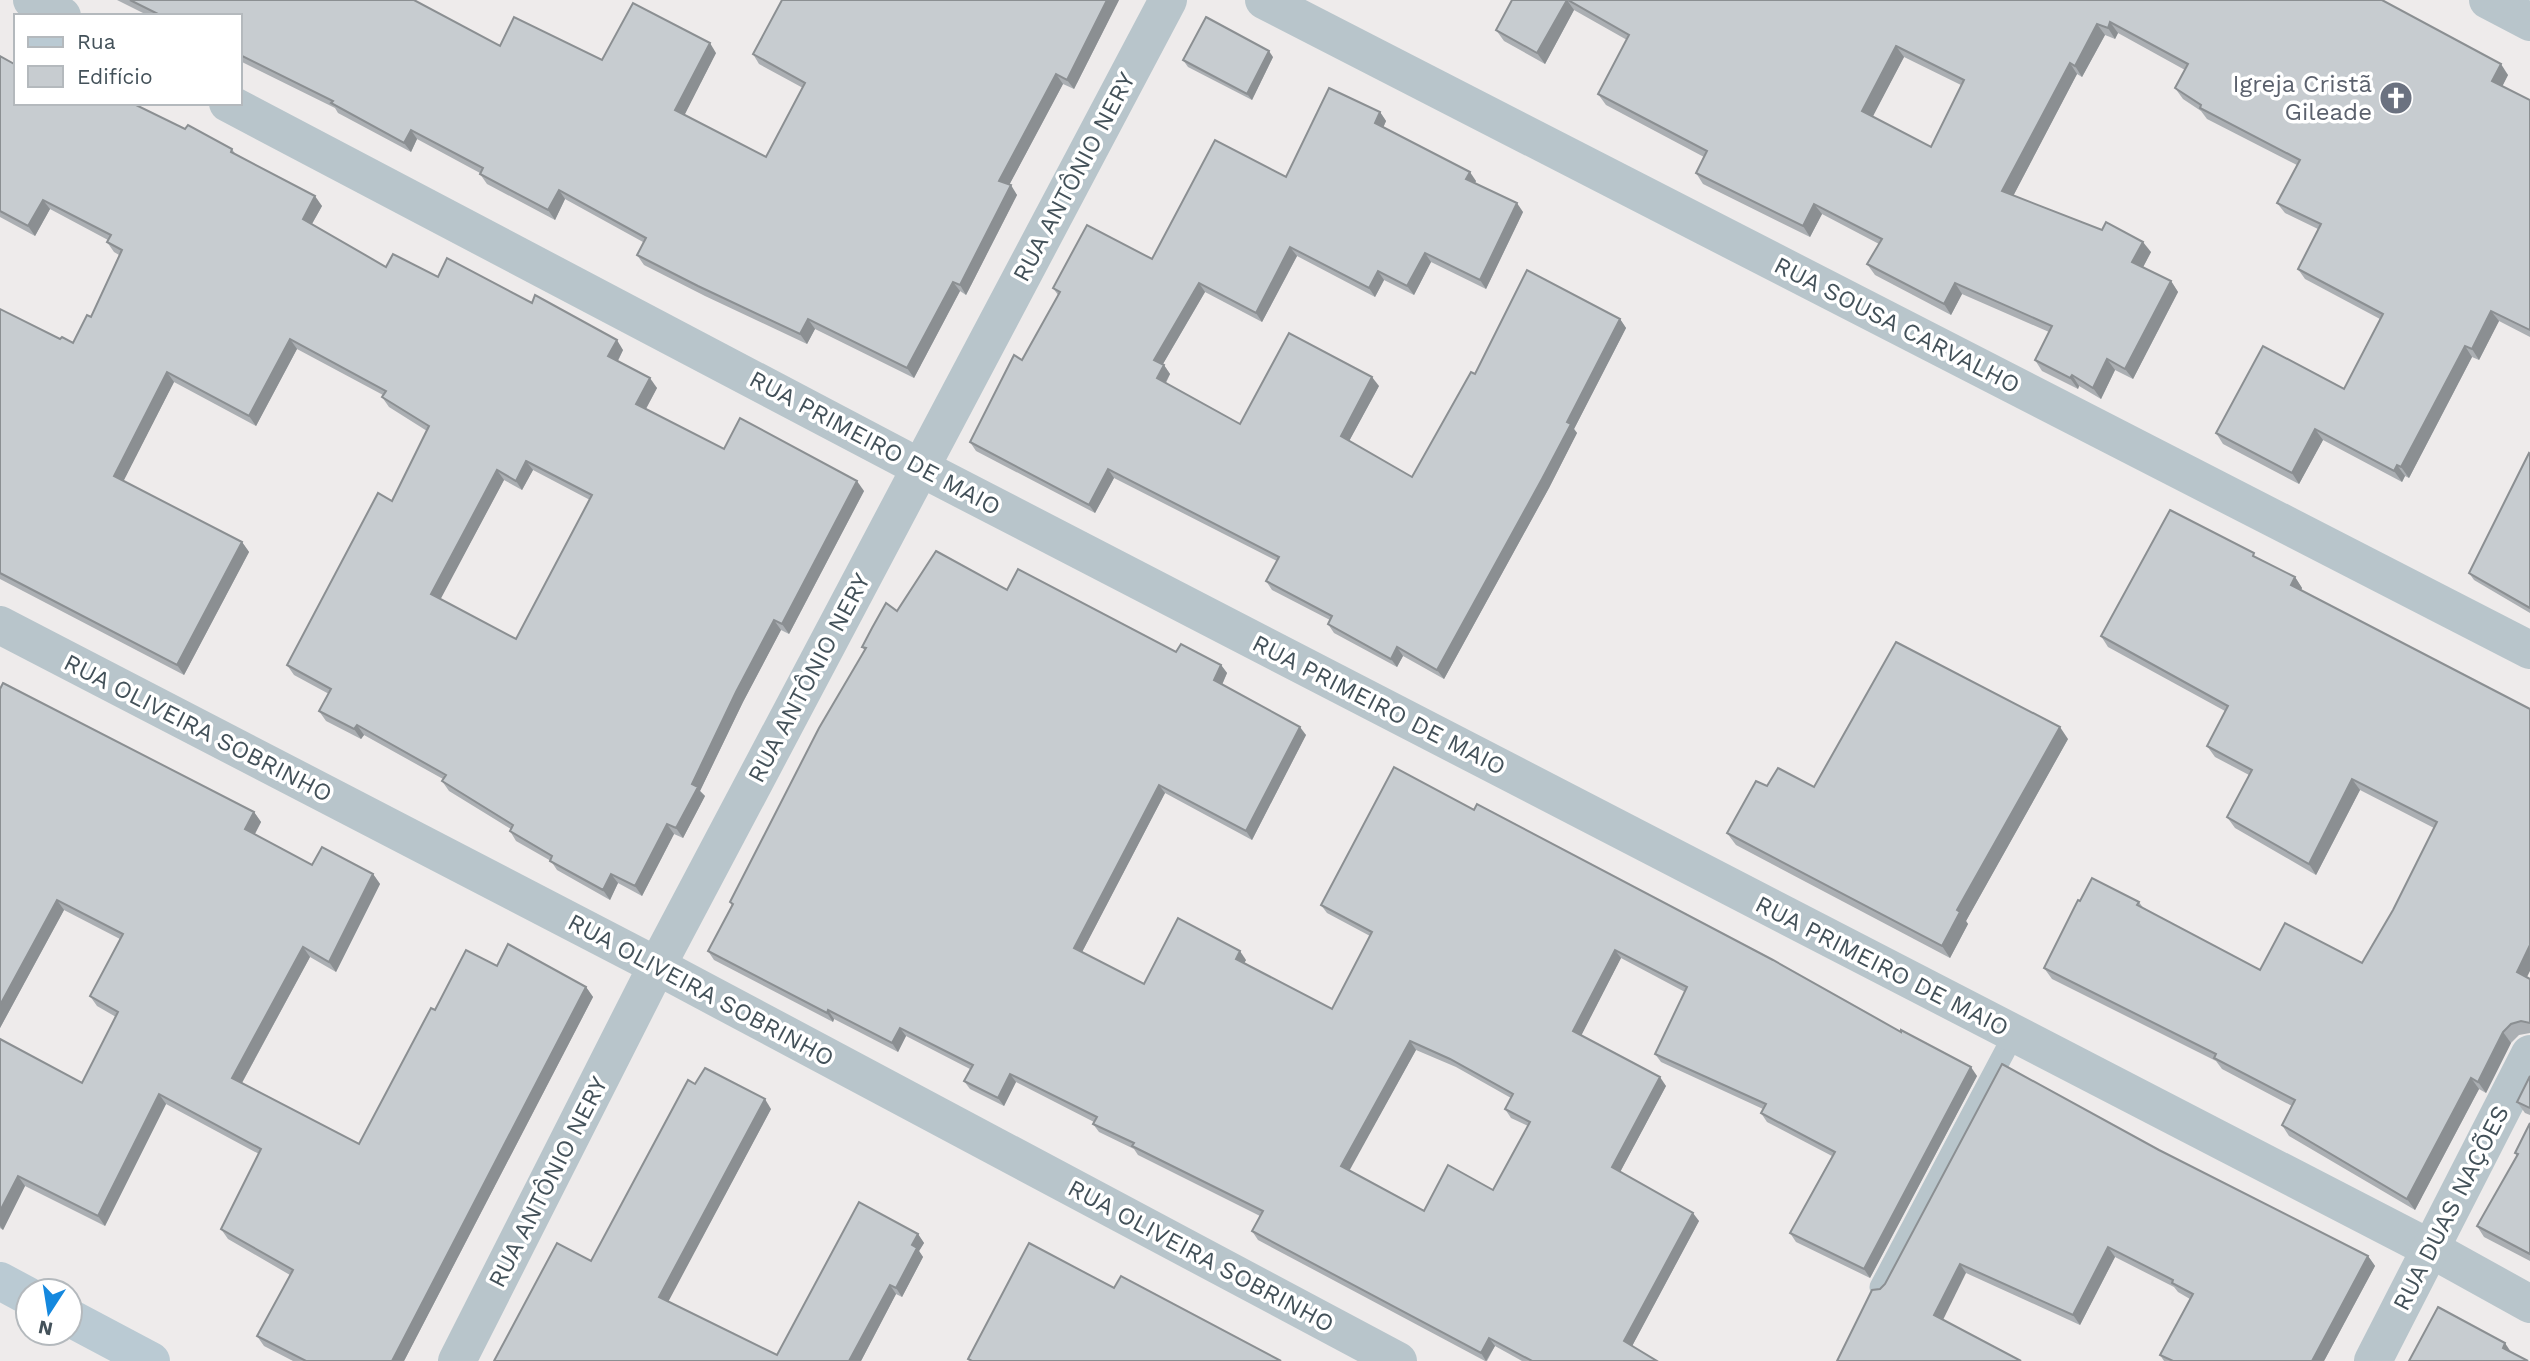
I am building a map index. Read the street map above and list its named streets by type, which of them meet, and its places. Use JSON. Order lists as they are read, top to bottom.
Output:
{
  "streets": {
    "street": [
      "RUA ANTÔNIO NERY",
      "RUA SOUSA CARVALHO",
      "RUA PRIMEIRO DE MAIO",
      "RUA OLIVEIRA SOBRINHO",
      "RUA DUAS NAÇÕES"
    ]
  },
  "crossings": [
    ["RUA ANTÔNIO NERY", "RUA PRIMEIRO DE MAIO"],
    ["RUA ANTÔNIO NERY", "RUA OLIVEIRA SOBRINHO"],
    ["RUA PRIMEIRO DE MAIO", "RUA DUAS NAÇÕES"]
  ],
  "places": {
    "church": ["Igreja Cristã Gileade"]
  },
  "legend": ["Rua", "Edifício"],
  "north": "bottom"
}
